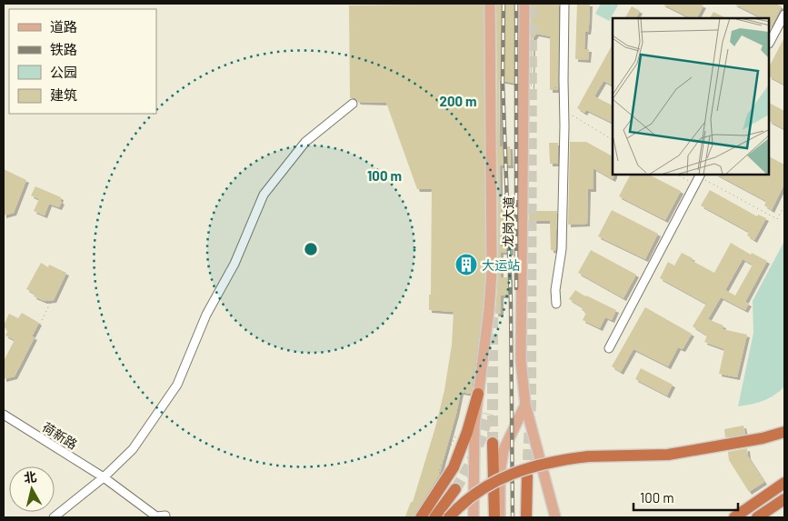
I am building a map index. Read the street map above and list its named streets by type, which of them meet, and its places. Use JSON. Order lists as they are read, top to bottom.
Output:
{
  "streets": {
    "main road": ["龙岗大道"],
    "street": ["荷新路"]
  },
  "places": {
    "building": ["大运站"]
  },
  "legend": [
    "道路",
    "铁路",
    "公园",
    "建筑"
  ],
  "scale_bar": "100 m",
  "north": "top",
  "rings": ["200 m", "100 m"]
}
